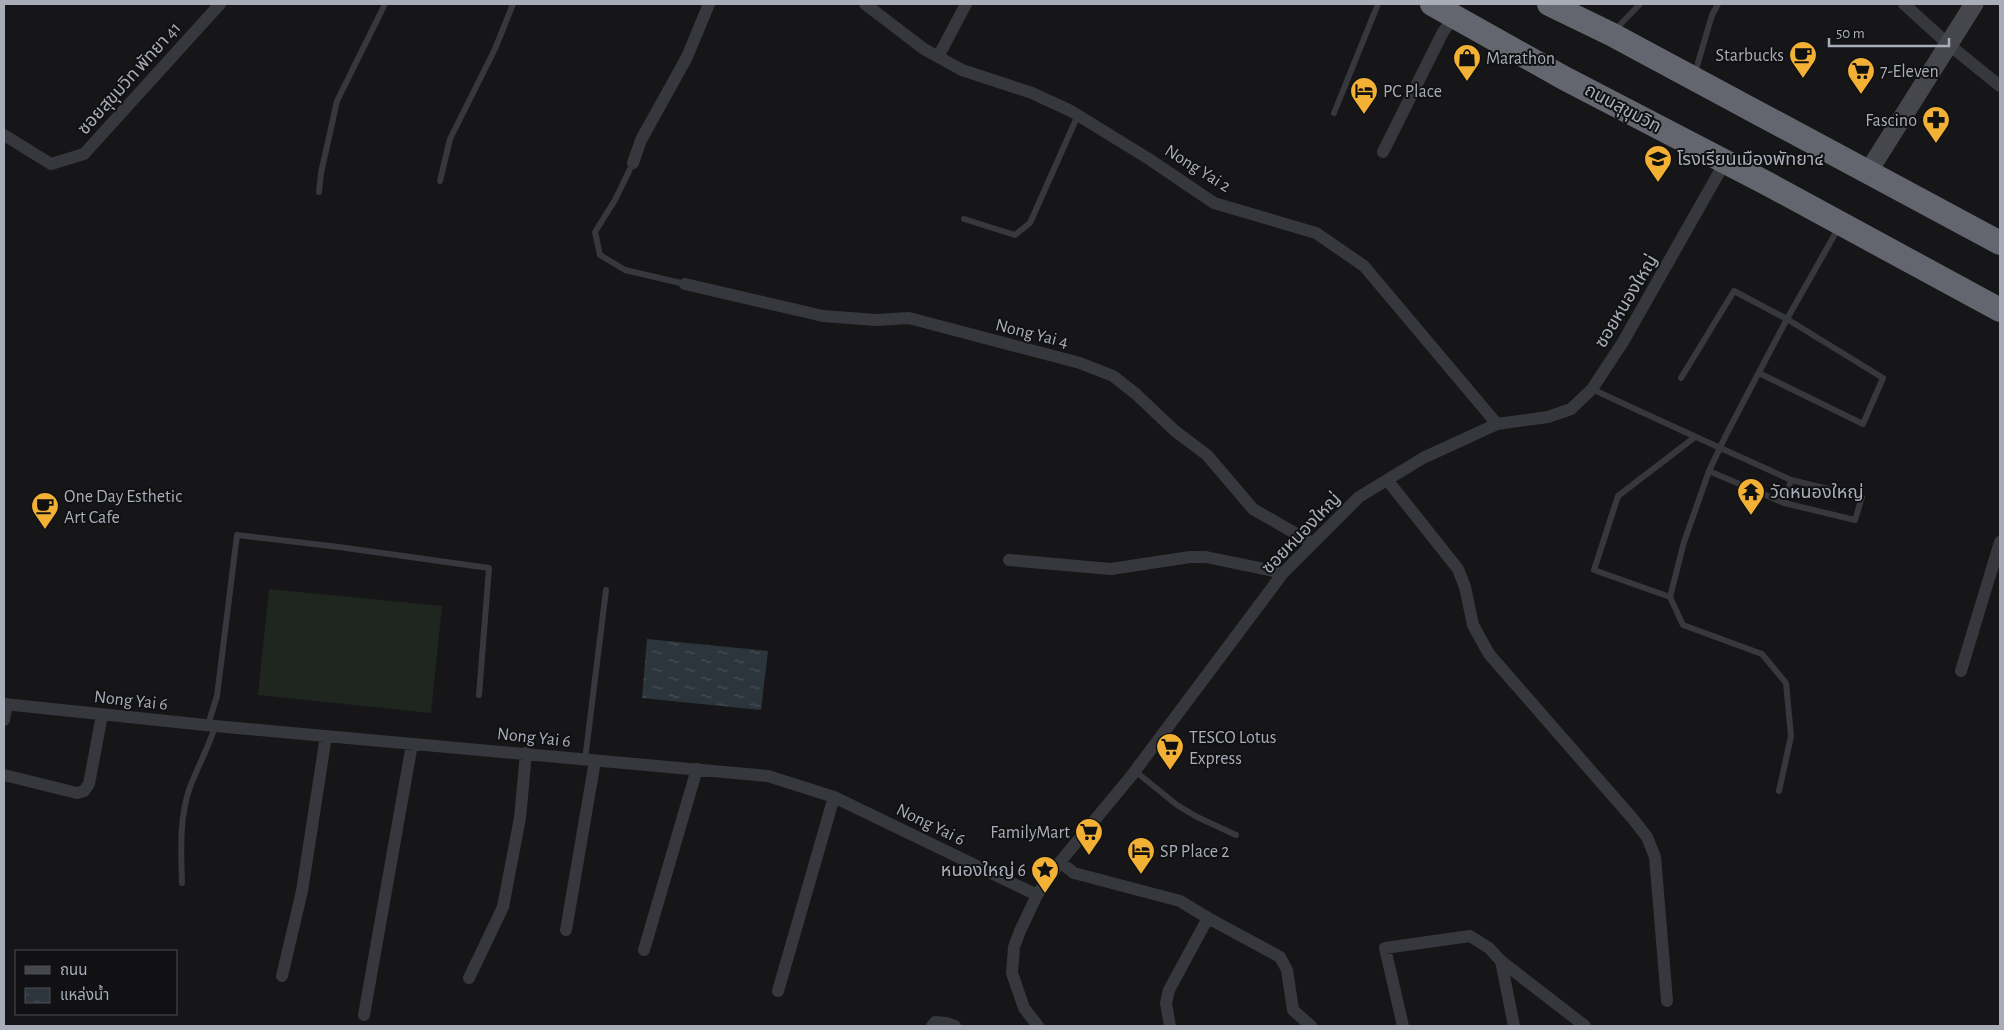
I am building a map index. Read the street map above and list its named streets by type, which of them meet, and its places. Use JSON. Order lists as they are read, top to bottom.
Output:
{
  "streets": {
    "highway": ["ถนนสุขุมวิท"],
    "street": [
      "ซอยสุขุมวิท พัทยา 41",
      "Nong Yai 2",
      "ซอยหนองใหญ่",
      "Nong Yai 4",
      "Nong Yai 6"
    ]
  },
  "crossings": [
    ["ถนนสุขุมวิท", "ซอยหนองใหญ่"],
    ["Nong Yai 2", "ซอยหนองใหญ่"],
    ["ซอยหนองใหญ่", "Nong Yai 4"],
    ["ซอยหนองใหญ่", "Nong Yai 6"]
  ],
  "places": {
    "cafe": ["Starbucks", "One Day Esthetic Art Cafe"],
    "shop": ["Marathon"],
    "supermarket": ["7-Eleven", "TESCO Lotus Express", "FamilyMart"],
    "hotel": ["PC Place", "SP Place 2"],
    "pharmacy": ["Fascino"],
    "school or university": ["โรงเรียนเมืองพัทยา๔"],
    "temple": ["วัดหนองใหญ่"],
    "place": ["หนองใหญ่ 6"]
  },
  "legend": ["ถนน", "แหล่งน้ำ"],
  "scale_bar": "50 m"
}
